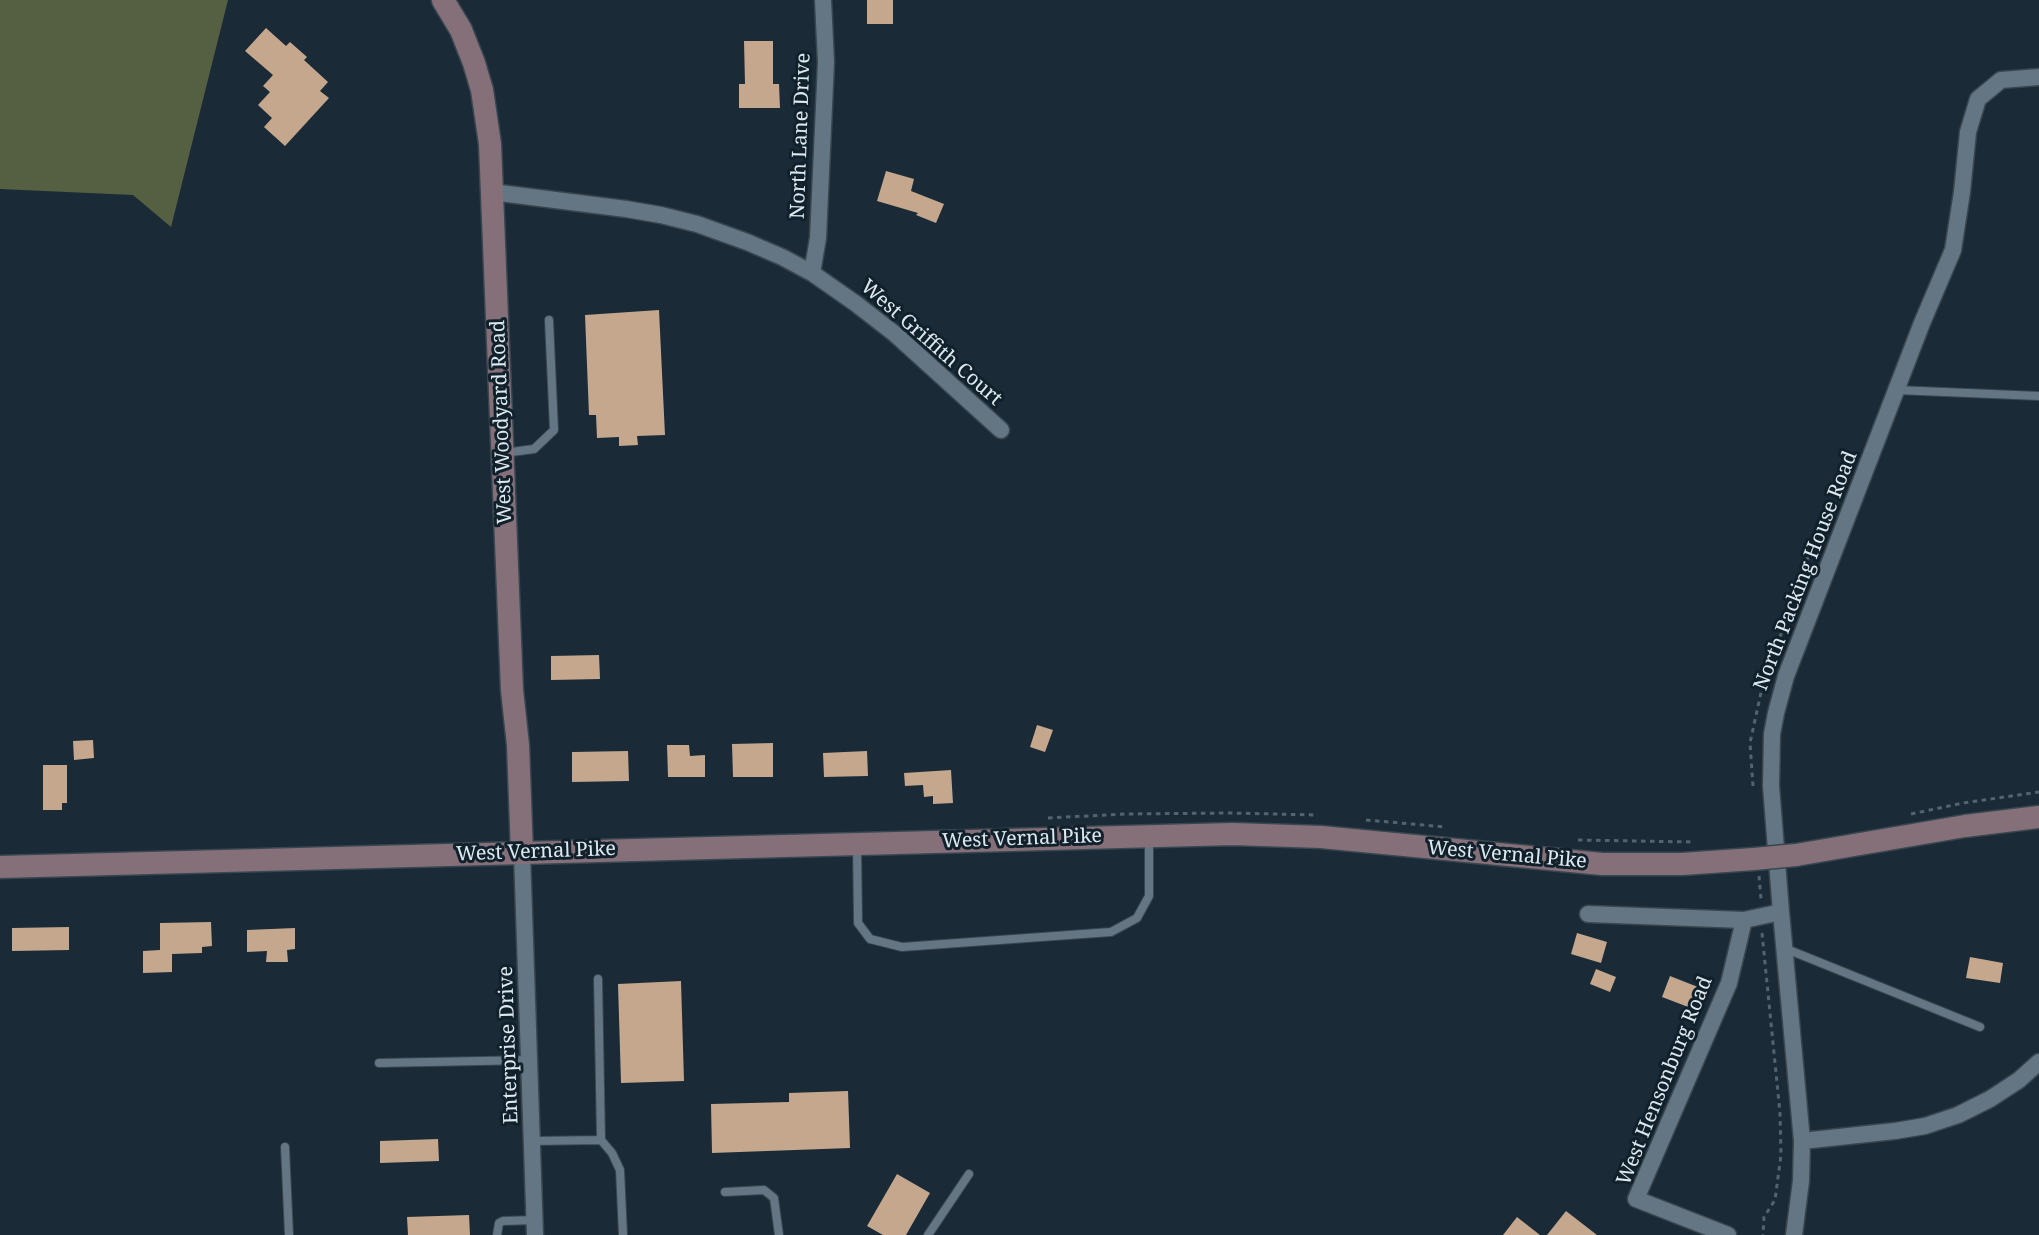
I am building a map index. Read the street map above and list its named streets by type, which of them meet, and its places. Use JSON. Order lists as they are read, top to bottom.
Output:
{
  "streets": {
    "main road": ["West Woodyard Road", "West Vernal Pike"],
    "street": [
      "North Lane Drive",
      "West Griffith Court",
      "North Packing House Road",
      "Enterprise Drive",
      "West Hensonburg Road"
    ]
  },
  "crossings": [
    ["North Lane Drive", "West Griffith Court"],
    ["West Griffith Court", "West Woodyard Road"],
    ["West Woodyard Road", "West Vernal Pike"],
    ["West Woodyard Road", "Enterprise Drive"],
    ["West Vernal Pike", "Enterprise Drive"]
  ]
}
